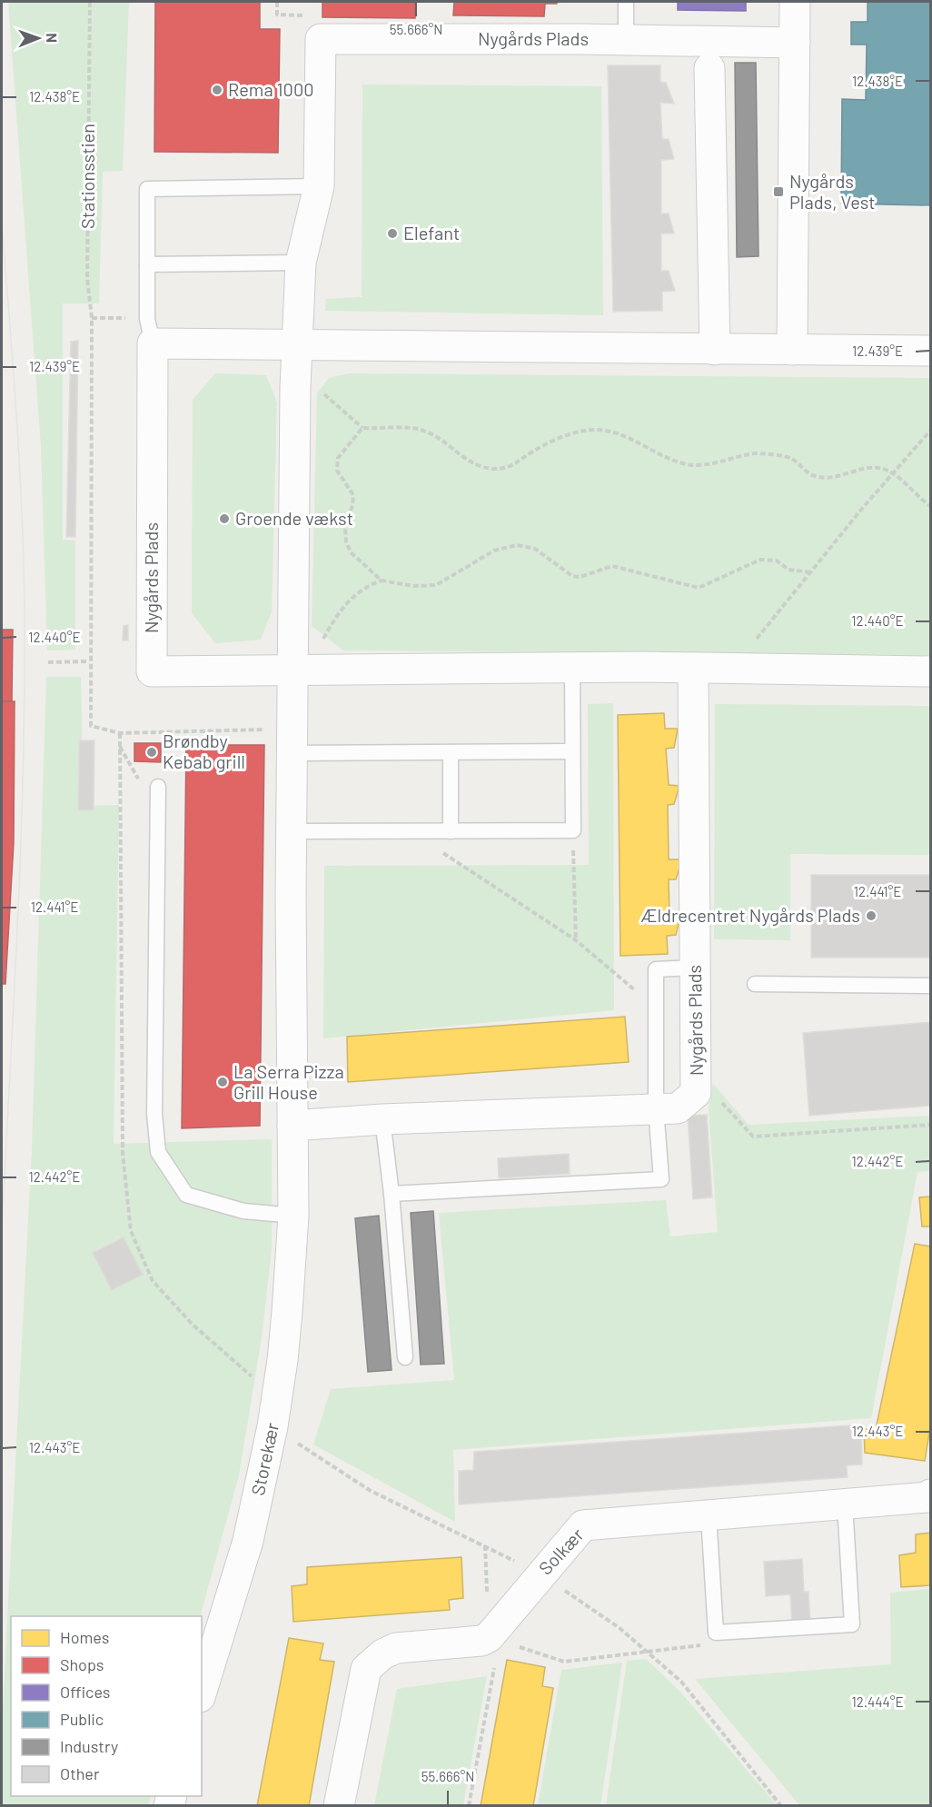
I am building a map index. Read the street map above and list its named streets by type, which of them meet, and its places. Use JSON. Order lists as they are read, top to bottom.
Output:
{
  "streets": {
    "street": ["Nygårds Plads", "Storekær", "Solkær"],
    "path": ["Stationsstien"]
  },
  "crossings": [
    ["Nygårds Plads", "Storekær"]
  ],
  "places": {
    "other": [
      "Rema 1000",
      "Elefant",
      "Groende vækst",
      "Brøndby Kebab grill",
      "Ældrecentret Nygårds Plads",
      "La Serra Pizza Grill House"
    ],
    "transit": ["Nygårds Plads, Vest"]
  },
  "legend": [
    "Homes",
    "Shops",
    "Offices",
    "Public",
    "Industry",
    "Other"
  ],
  "north": "right",
  "coordinates": [
    "55.666°N",
    "12.438°E",
    "12.439°E",
    "12.440°E",
    "12.441°E",
    "12.442°E",
    "12.443°E",
    "12.444°E"
  ]
}
